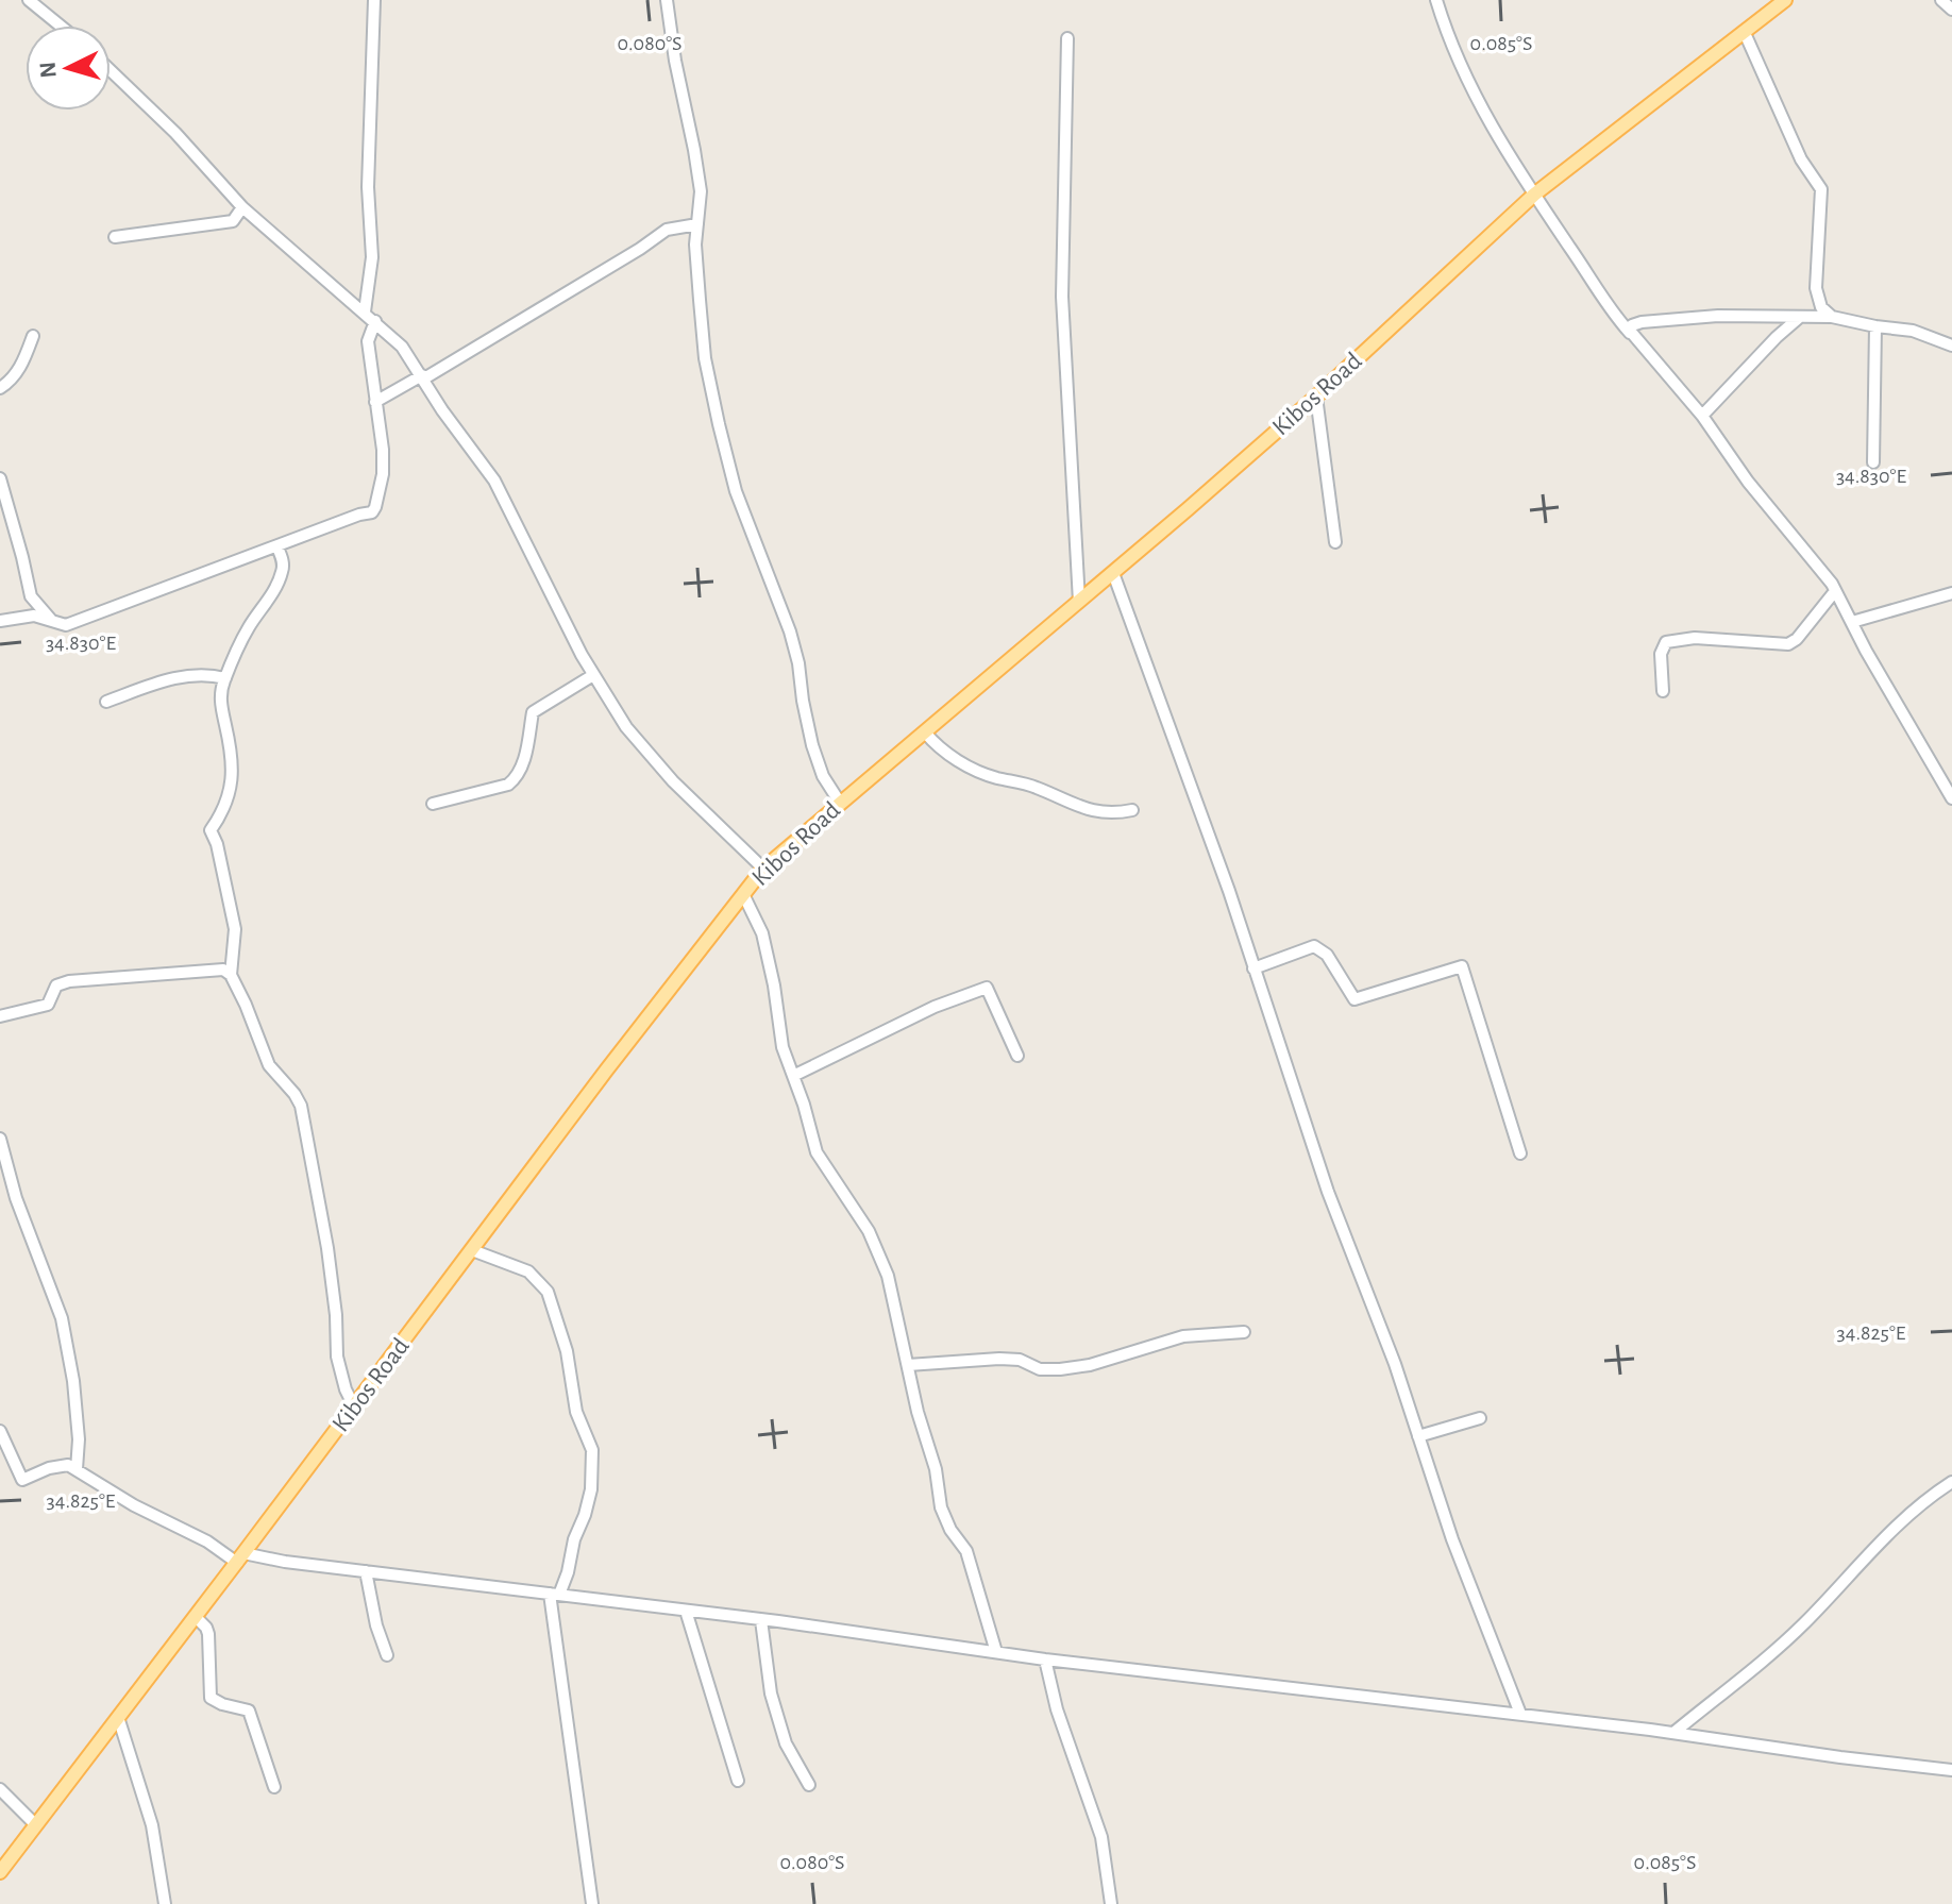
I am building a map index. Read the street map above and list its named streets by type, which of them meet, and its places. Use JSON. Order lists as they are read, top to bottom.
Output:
{
  "streets": {
    "main road": ["Kibos Road"]
  },
  "north": "left",
  "coordinates": [
    "0.080°S",
    "0.085°S",
    "34.830°E",
    "34.825°E"
  ]
}
